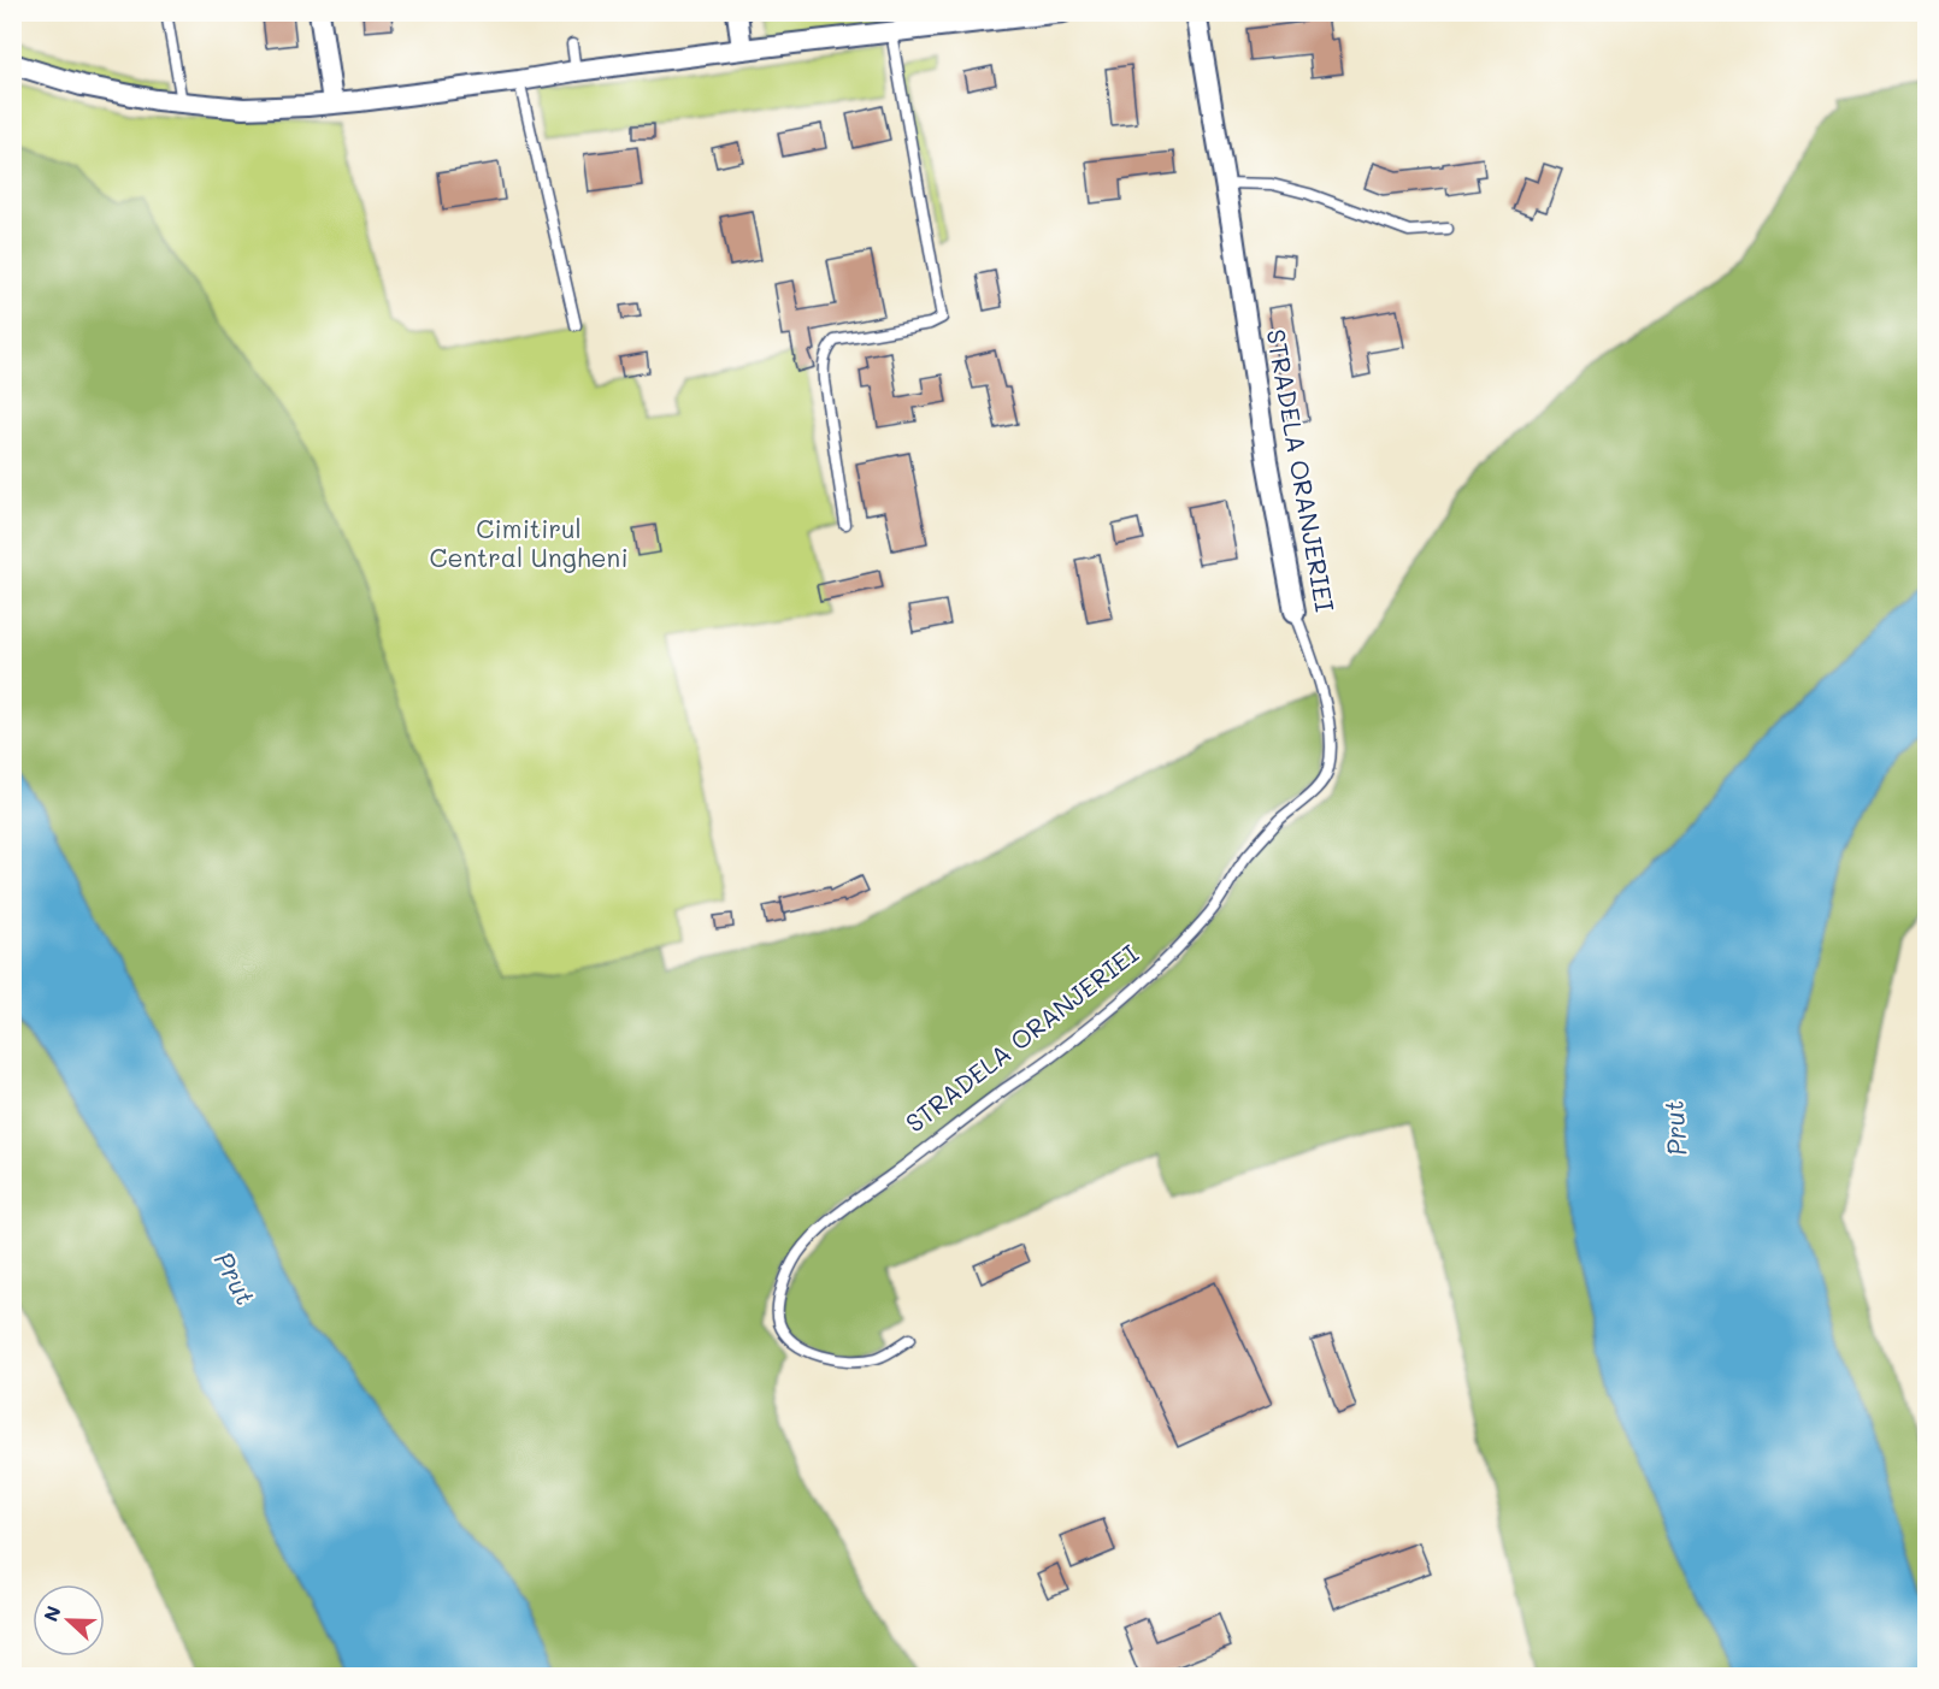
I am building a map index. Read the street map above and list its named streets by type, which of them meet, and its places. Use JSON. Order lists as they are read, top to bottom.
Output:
{
  "streets": {
    "street": ["STRADELA ORANJERIEI"]
  },
  "water": ["Prut"],
  "parks": ["Cimitirul Central Ungheni"],
  "north": "left"
}
